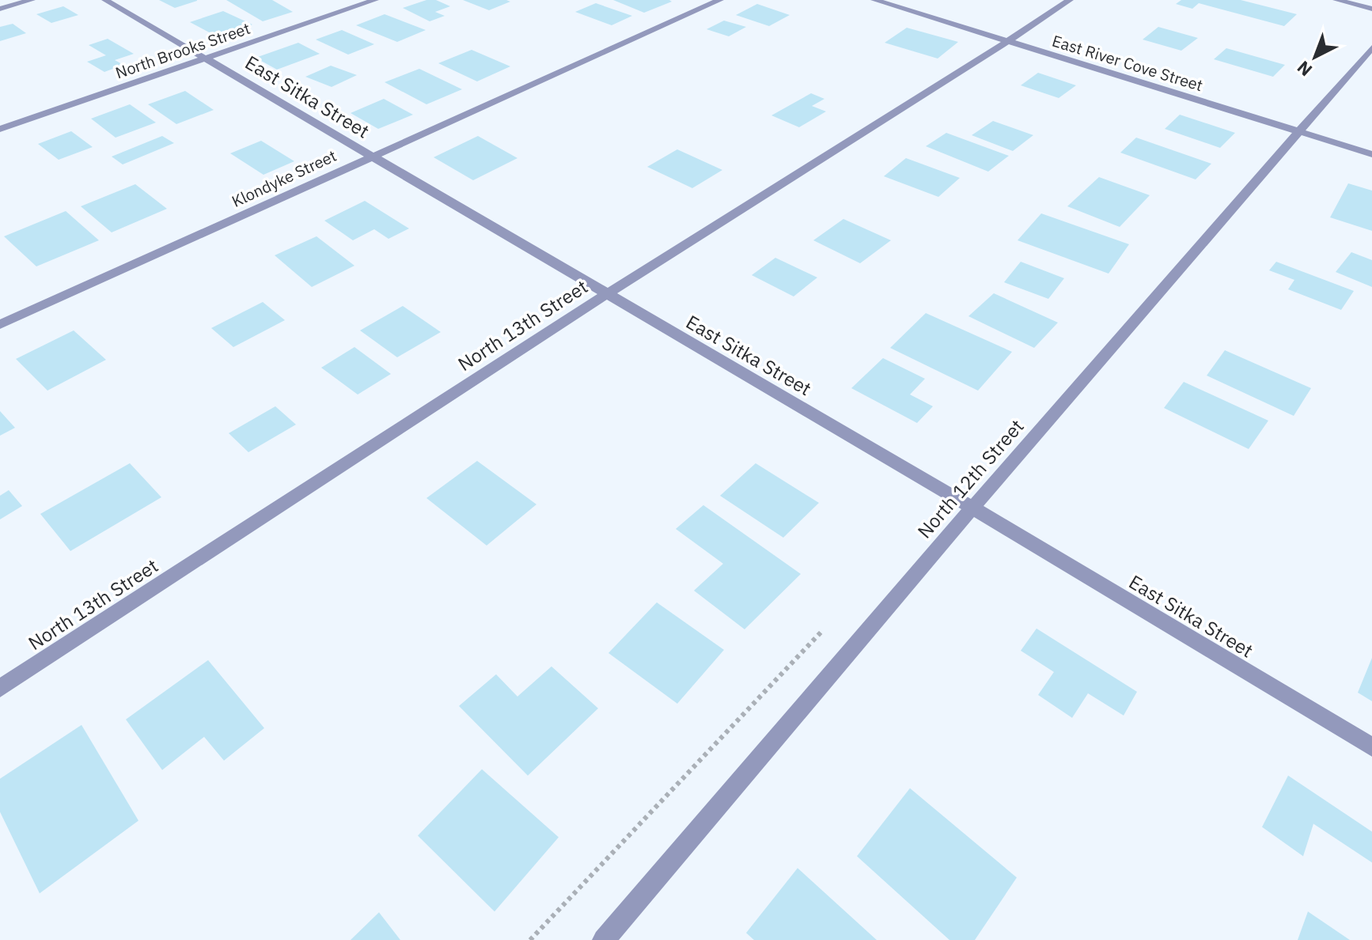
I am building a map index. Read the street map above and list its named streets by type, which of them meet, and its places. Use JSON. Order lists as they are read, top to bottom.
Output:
{
  "streets": {
    "street": [
      "North Brooks Street",
      "East River Cove Street",
      "East Sitka Street",
      "Klondyke Street",
      "North 13th Street",
      "North 12th Street"
    ]
  },
  "crossings": [
    ["North Brooks Street", "East Sitka Street"],
    ["East River Cove Street", "North 13th Street"],
    ["East River Cove Street", "North 12th Street"],
    ["East Sitka Street", "Klondyke Street"],
    ["East Sitka Street", "North 13th Street"],
    ["East Sitka Street", "North 12th Street"]
  ],
  "north": "bottom left"
}
